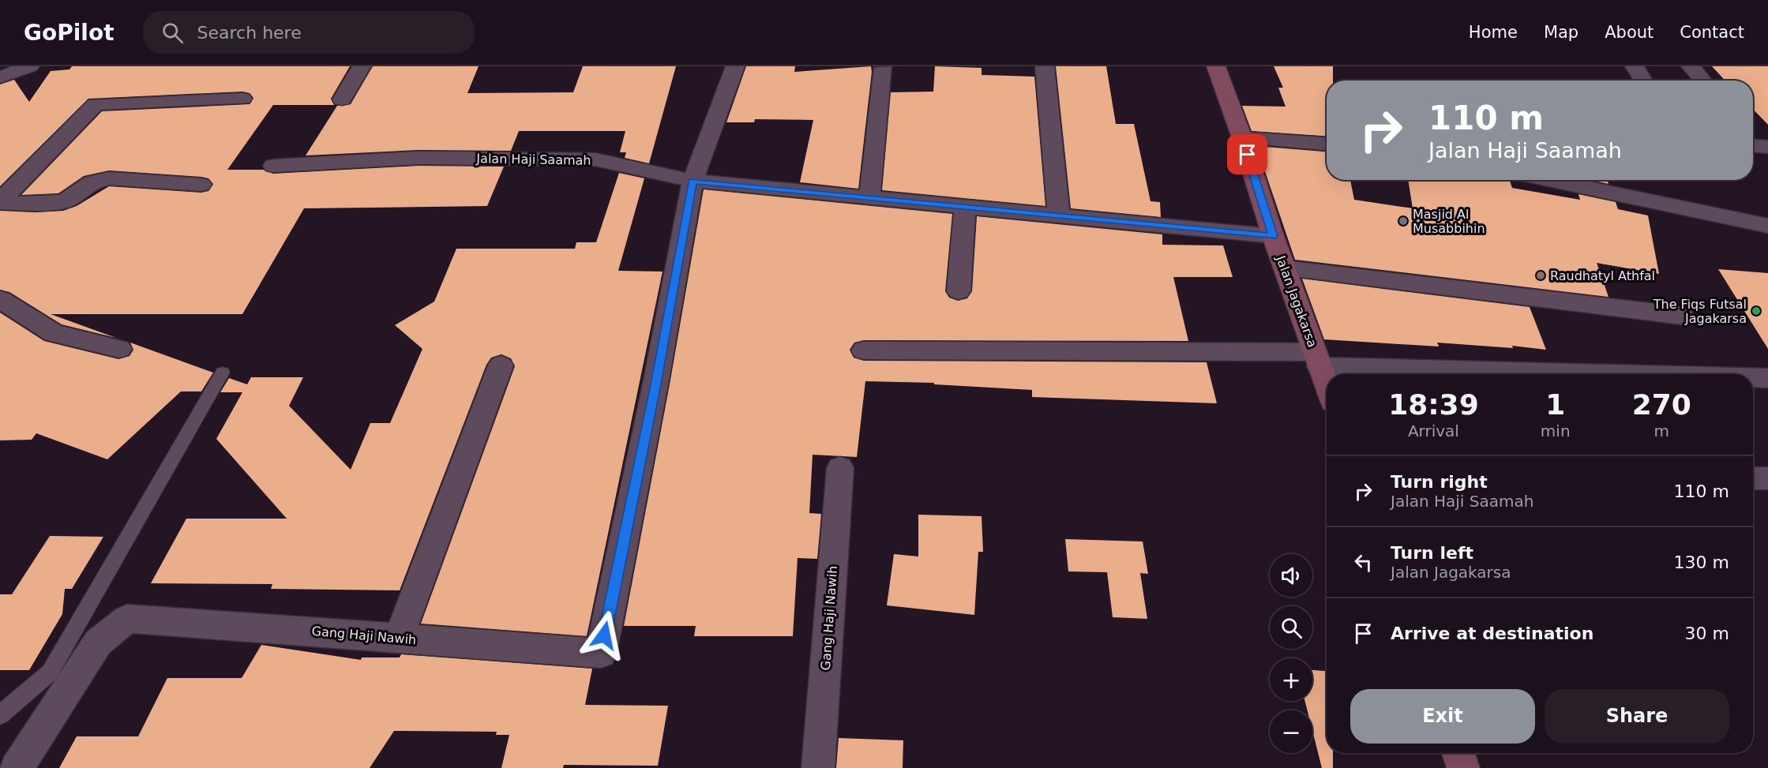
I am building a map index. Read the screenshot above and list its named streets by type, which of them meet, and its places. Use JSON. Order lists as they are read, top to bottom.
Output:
{
  "streets": {
    "main road": ["Jalan Jagakarsa"],
    "street": ["Jalan Haji Saamah", "Gang Haji Nawih"]
  },
  "crossings": [
    ["Jalan Haji Saamah", "Jalan Jagakarsa"],
    ["Jalan Haji Saamah", "Gang Haji Nawih"]
  ],
  "places": ["Masjid Al Musabbihin", "Raudhatyl Athfal", "The Fiqs Futsal Jagakarsa"],
  "page": {
    "header": "GoPilot",
    "search": "Search here",
    "nav": [
      "Home",
      "Map",
      "About",
      "Contact"
    ],
    "turn": ["110 m", "Jalan Haji Saamah"],
    "eta": [
      "18:39",
      "Arrival",
      "1",
      "min",
      "270",
      "m"
    ],
    "list": [
      {
        "name": "Turn right",
        "note": "Jalan Haji Saamah",
        "value": "110 m"
      },
      {
        "name": "Turn left",
        "note": "Jalan Jagakarsa",
        "value": "130 m"
      },
      {
        "name": "Arrive at destination",
        "value": "30 m"
      }
    ],
    "map_buttons": ["+", "−"],
    "buttons": ["Exit", "Share"]
  }
}
